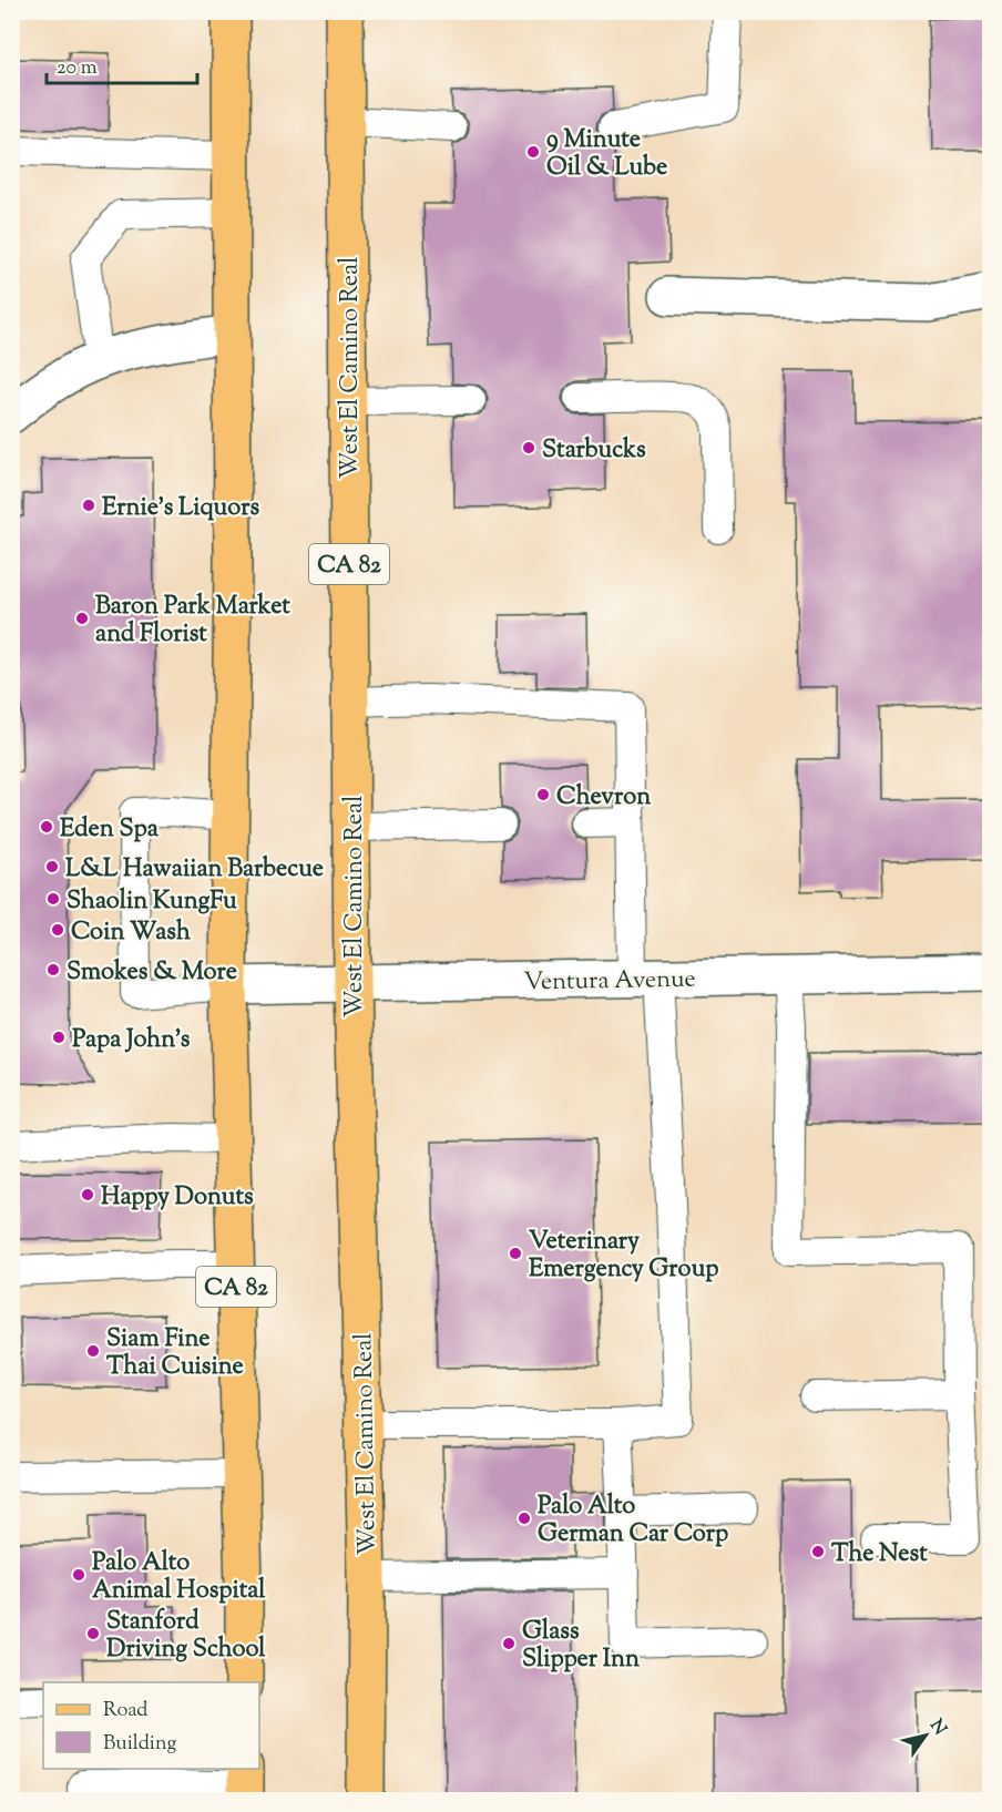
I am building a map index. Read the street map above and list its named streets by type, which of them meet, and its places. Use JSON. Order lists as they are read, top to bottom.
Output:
{
  "streets": {
    "main road": ["West El Camino Real", "CA 82"],
    "street": ["Ventura Avenue"]
  },
  "crossings": [
    ["West El Camino Real", "Ventura Avenue"],
    ["CA 82", "Ventura Avenue"]
  ],
  "places": [
    "9 Minute Oil & Lube",
    "Starbucks",
    "Ernie's Liquors",
    "Baron Park Market and Florist",
    "Chevron",
    "Eden Spa",
    "L&L Hawaiian Barbecue",
    "Shaolin KungFu",
    "Coin Wash",
    "Smokes & More",
    "Papa John's",
    "Happy Donuts",
    "Veterinary Emergency Group",
    "Siam Fine Thai Cuisine",
    "Palo Alto German Car Corp",
    "The Nest",
    "Palo Alto Animal Hospital",
    "Stanford Driving School",
    "Glass Slipper Inn"
  ],
  "legend": ["Road", "Building"],
  "scale_bar": "20 m",
  "north": "top right"
}
